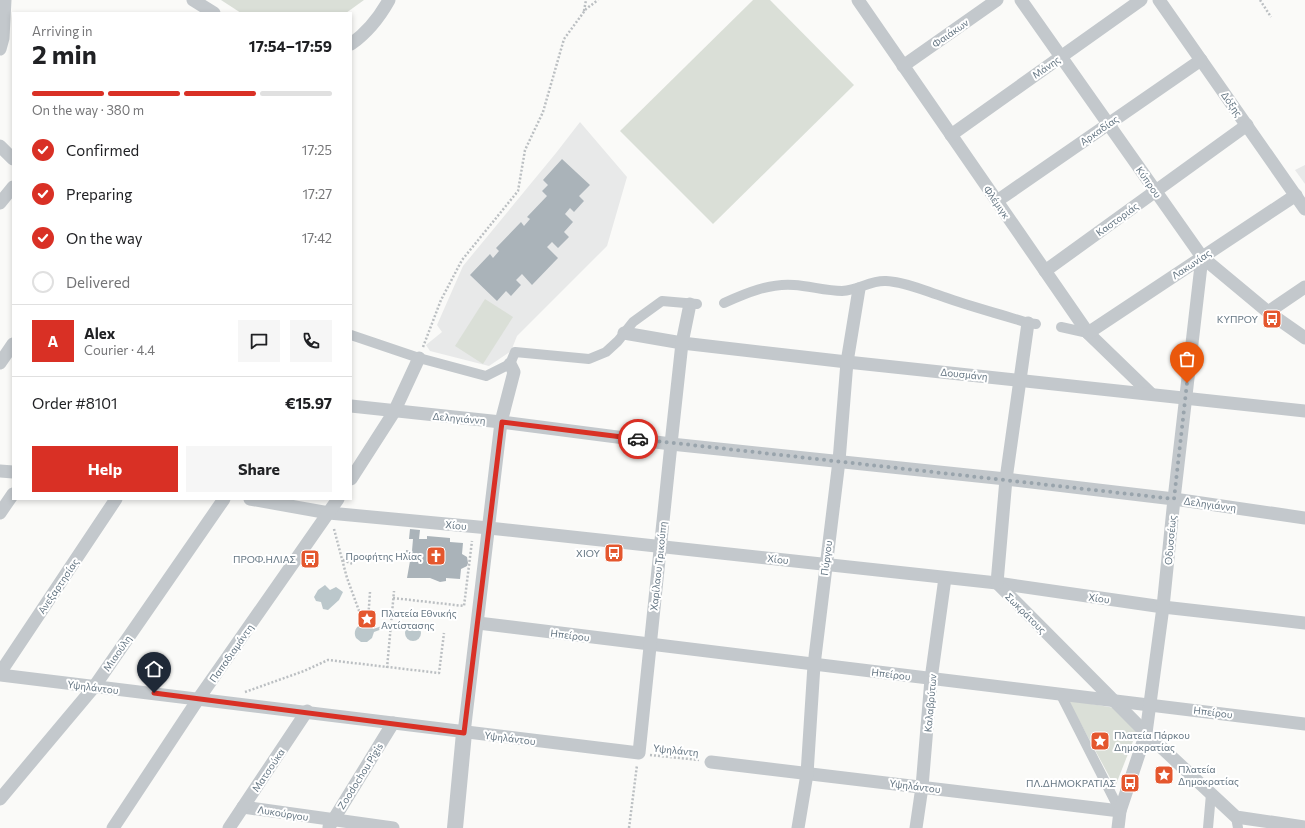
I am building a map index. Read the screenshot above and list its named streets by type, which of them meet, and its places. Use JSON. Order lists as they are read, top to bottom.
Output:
{
  "streets": {
    "street": [
      "Φαιάκων",
      "Μάνης",
      "Δόξης",
      "Αρκαδίας",
      "Κύπρου",
      "Φλέμιγκ",
      "Καστοριάς",
      "Λακωνίας",
      "Δουσμάνη",
      "Δεληγιάννη",
      "Χίου",
      "Οδυσσέως",
      "Πύργου",
      "Χαρίλαου Τρικούπη",
      "Ανεξαρτησίας",
      "Σωκράτους",
      "Ηπείρου",
      "Μιαούλη",
      "Παπαδιαμάντη",
      "Υψηλάντου",
      "Καλαβρύτων",
      "Ματσούκα",
      "Zoodochou Pigis",
      "Λυκούργου"
    ],
    "path": ["Υψηλάντη"]
  },
  "crossings": [
    ["Φαιάκων", "Φλέμιγκ"],
    ["Μάνης", "Κύπρου"],
    ["Μάνης", "Φλέμιγκ"],
    ["Δόξης", "Αρκαδίας"],
    ["Δόξης", "Καστοριάς"],
    ["Δόξης", "Λακωνίας"],
    ["Αρκαδίας", "Κύπρου"],
    ["Αρκαδίας", "Φλέμιγκ"],
    ["Κύπρου", "Καστοριάς"],
    ["Κύπρου", "Λακωνίας"],
    ["Κύπρου", "Οδυσσέως"],
    ["Φλέμιγκ", "Καστοριάς"],
    ["Φλέμιγκ", "Λακωνίας"],
    ["Φλέμιγκ", "Δουσμάνη"],
    ["Λακωνίας", "Οδυσσέως"],
    ["Δουσμάνη", "Οδυσσέως"],
    ["Δουσμάνη", "Πύργου"],
    ["Δουσμάνη", "Χαρίλαου Τρικούπη"],
    ["Δεληγιάννη", "Οδυσσέως"],
    ["Δεληγιάννη", "Πύργου"],
    ["Δεληγιάννη", "Χαρίλαου Τρικούπη"],
    ["Χίου", "Οδυσσέως"],
    ["Χίου", "Πύργου"],
    ["Χίου", "Χαρίλαου Τρικούπη"],
    ["Χίου", "Σωκράτους"],
    ["Χίου", "Παπαδιαμάντη"],
    ["Χίου", "Καλαβρύτων"],
    ["Οδυσσέως", "Σωκράτους"],
    ["Οδυσσέως", "Ηπείρου"],
    ["Οδυσσέως", "Υψηλάντου"],
    ["Πύργου", "Ηπείρου"],
    ["Πύργου", "Υψηλάντου"],
    ["Χαρίλαου Τρικούπη", "Ηπείρου"],
    ["Χαρίλαου Τρικούπη", "Υψηλάντου"],
    ["Χαρίλαου Τρικούπη", "Υψηλάντη"],
    ["Ανεξαρτησίας", "Υψηλάντου"],
    ["Σωκράτους", "Ηπείρου"],
    ["Ηπείρου", "Καλαβρύτων"],
    ["Μιαούλη", "Υψηλάντου"],
    ["Παπαδιαμάντη", "Υψηλάντου"],
    ["Υψηλάντου", "Καλαβρύτων"],
    ["Υψηλάντου", "Υψηλάντη"],
    ["Υψηλάντου", "Ματσούκα"],
    ["Υψηλάντου", "Zoodochou Pigis"],
    ["Ματσούκα", "Λυκούργου"],
    ["Zoodochou Pigis", "Λυκούργου"]
  ],
  "places": {
    "bus stop": [
      "ΚΥΠΡΟΥ",
      "ΧΙΟΥ",
      "ΠΡΟΦ.ΗΛΙΑΣ",
      "ΠΛ.ΔΗΜΟΚΡΑΤΙΑΣ"
    ],
    "church": ["Προφήτης Ηλίας"],
    "place": ["Πλατεία Εθνικής Αντίστασης", "Πλατεία Πάρκου Δημοκρατίας", "Πλατεία Δημοκρατίας"]
  },
  "page": {
    "heading": ["2 min", "Arriving in", "17:54–17:59"],
    "panel": [
      "Alex",
      "Courier · 4.4",
      "Order #8101",
      "€15.97"
    ],
    "bar": "On the way · 380 m",
    "list": [
      ["Confirmed", "17:25"],
      ["Preparing", "17:27"],
      ["On the way", "17:42"],
      "Delivered"
    ],
    "round": "A",
    "buttons": ["Help", "Share"]
  }
}
